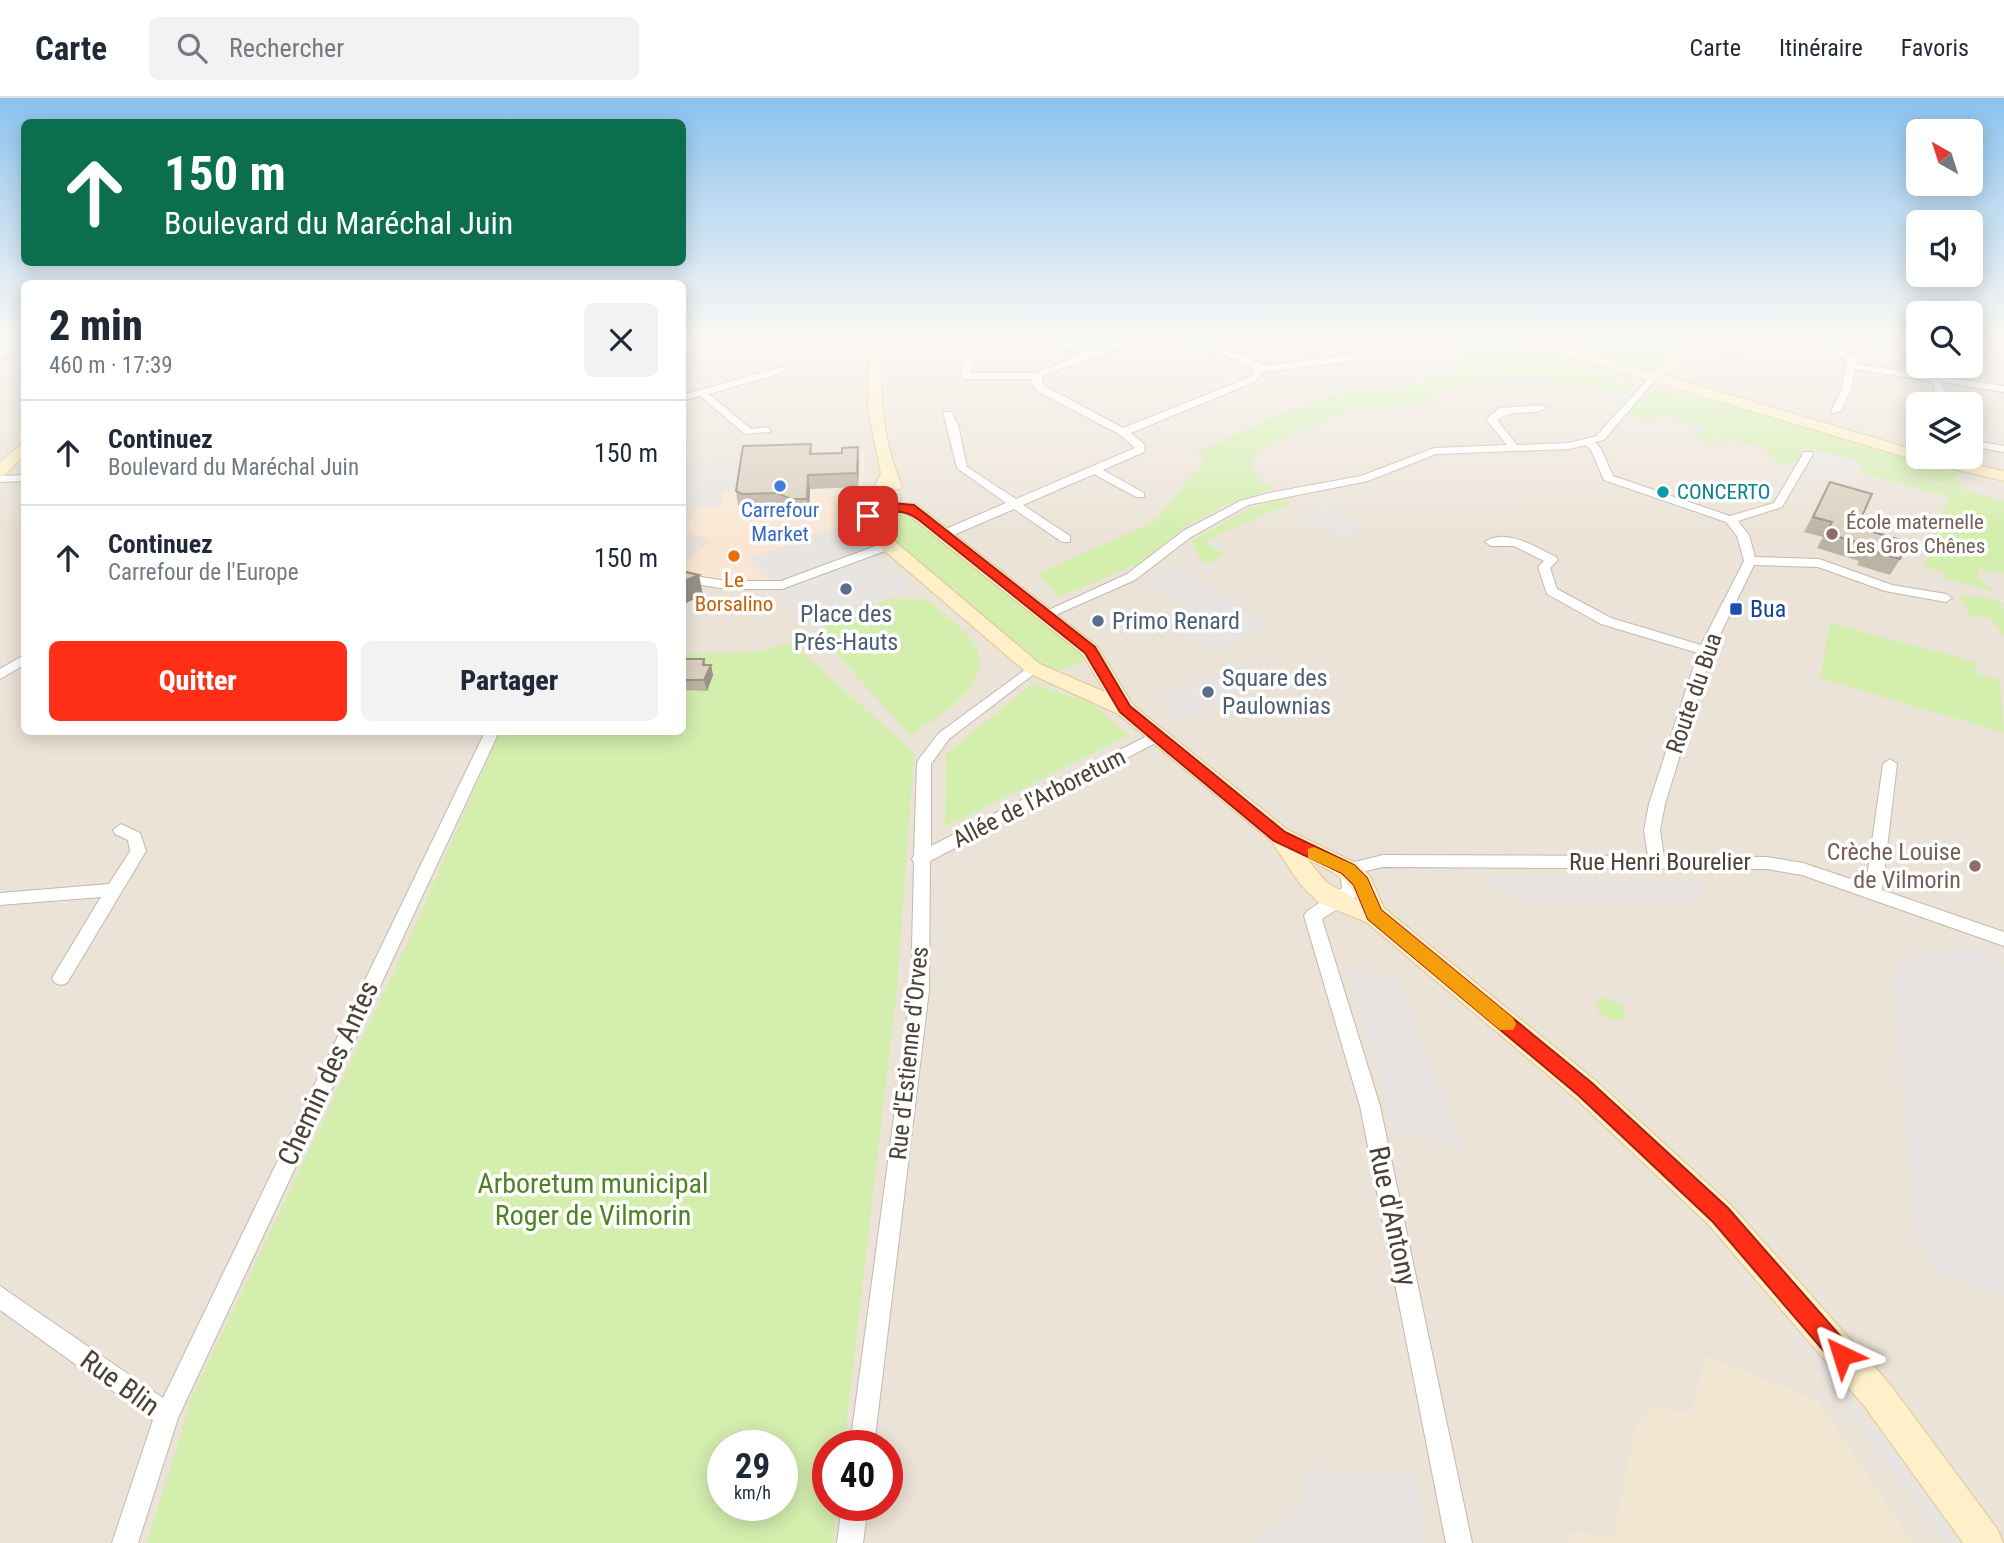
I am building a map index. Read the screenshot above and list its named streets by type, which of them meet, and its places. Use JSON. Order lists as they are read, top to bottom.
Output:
{
  "streets": {
    "street": [
      "Route du Bua",
      "Allée de l'Arboretum",
      "Rue Henri Bourelier",
      "Rue d'Estienne d'Orves",
      "Chemin des Antes",
      "Rue d'Antony",
      "Rue Blin"
    ]
  },
  "crossings": [
    ["Route du Bua", "Rue Henri Bourelier"],
    ["Allée de l'Arboretum", "Rue d'Estienne d'Orves"],
    ["Chemin des Antes", "Rue Blin"]
  ],
  "parks": ["Arboretum municipal Roger de Vilmorin"],
  "places": {
    "other": [
      "Carrefour Market",
      "CONCERTO",
      "École maternelle Les Gros Chênes",
      "Le Borsalino",
      "Place des Prés-Hauts",
      "Primo Renard",
      "Square des Paulownias",
      "Crèche Louise de Vilmorin"
    ],
    "transit": ["Bua"]
  },
  "north": "top left",
  "page": {
    "header": "Carte",
    "search": "Rechercher",
    "nav": ["Carte", "Itinéraire", "Favoris"],
    "turn": ["150 m", "Boulevard du Maréchal Juin"],
    "heading": ["2 min", "460 m · 17:39"],
    "list": [
      {
        "name": "Continuez",
        "note": "Boulevard du Maréchal Juin",
        "value": "150 m"
      },
      {
        "name": "Continuez",
        "note": "Carrefour de l'Europe",
        "value": "150 m"
      }
    ],
    "buttons": ["Quitter", "Partager"],
    "speed": "29 km/h",
    "limit": "40"
  }
}
